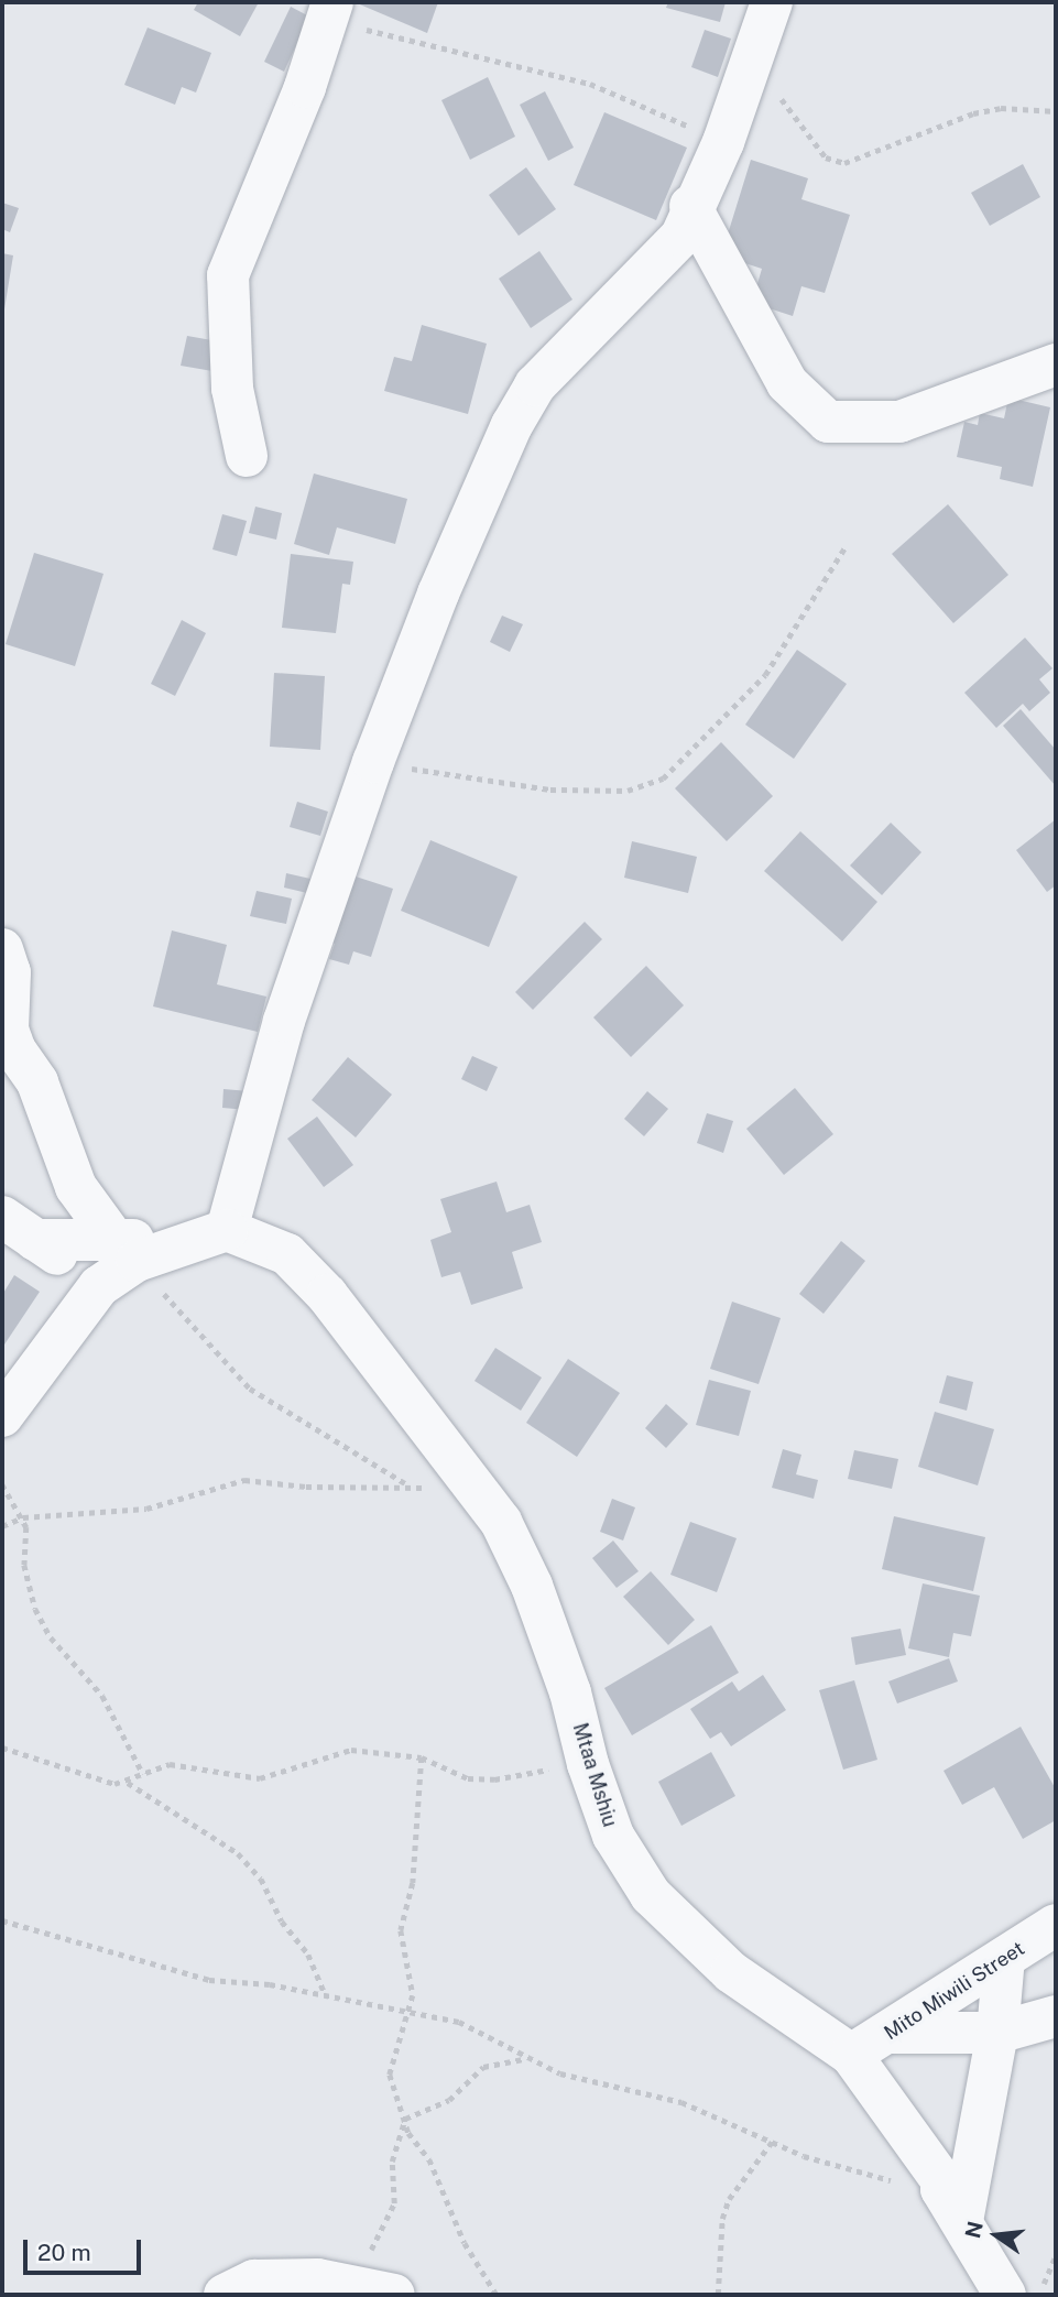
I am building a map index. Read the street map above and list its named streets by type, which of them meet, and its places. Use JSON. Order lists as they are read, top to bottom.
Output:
{
  "streets": {
    "street": ["Mtaa Mshiu", "Mito Miwili Street"]
  },
  "crossings": [
    ["Mtaa Mshiu", "Mito Miwili Street"]
  ],
  "scale_bar": "20 m",
  "north": "left"
}
